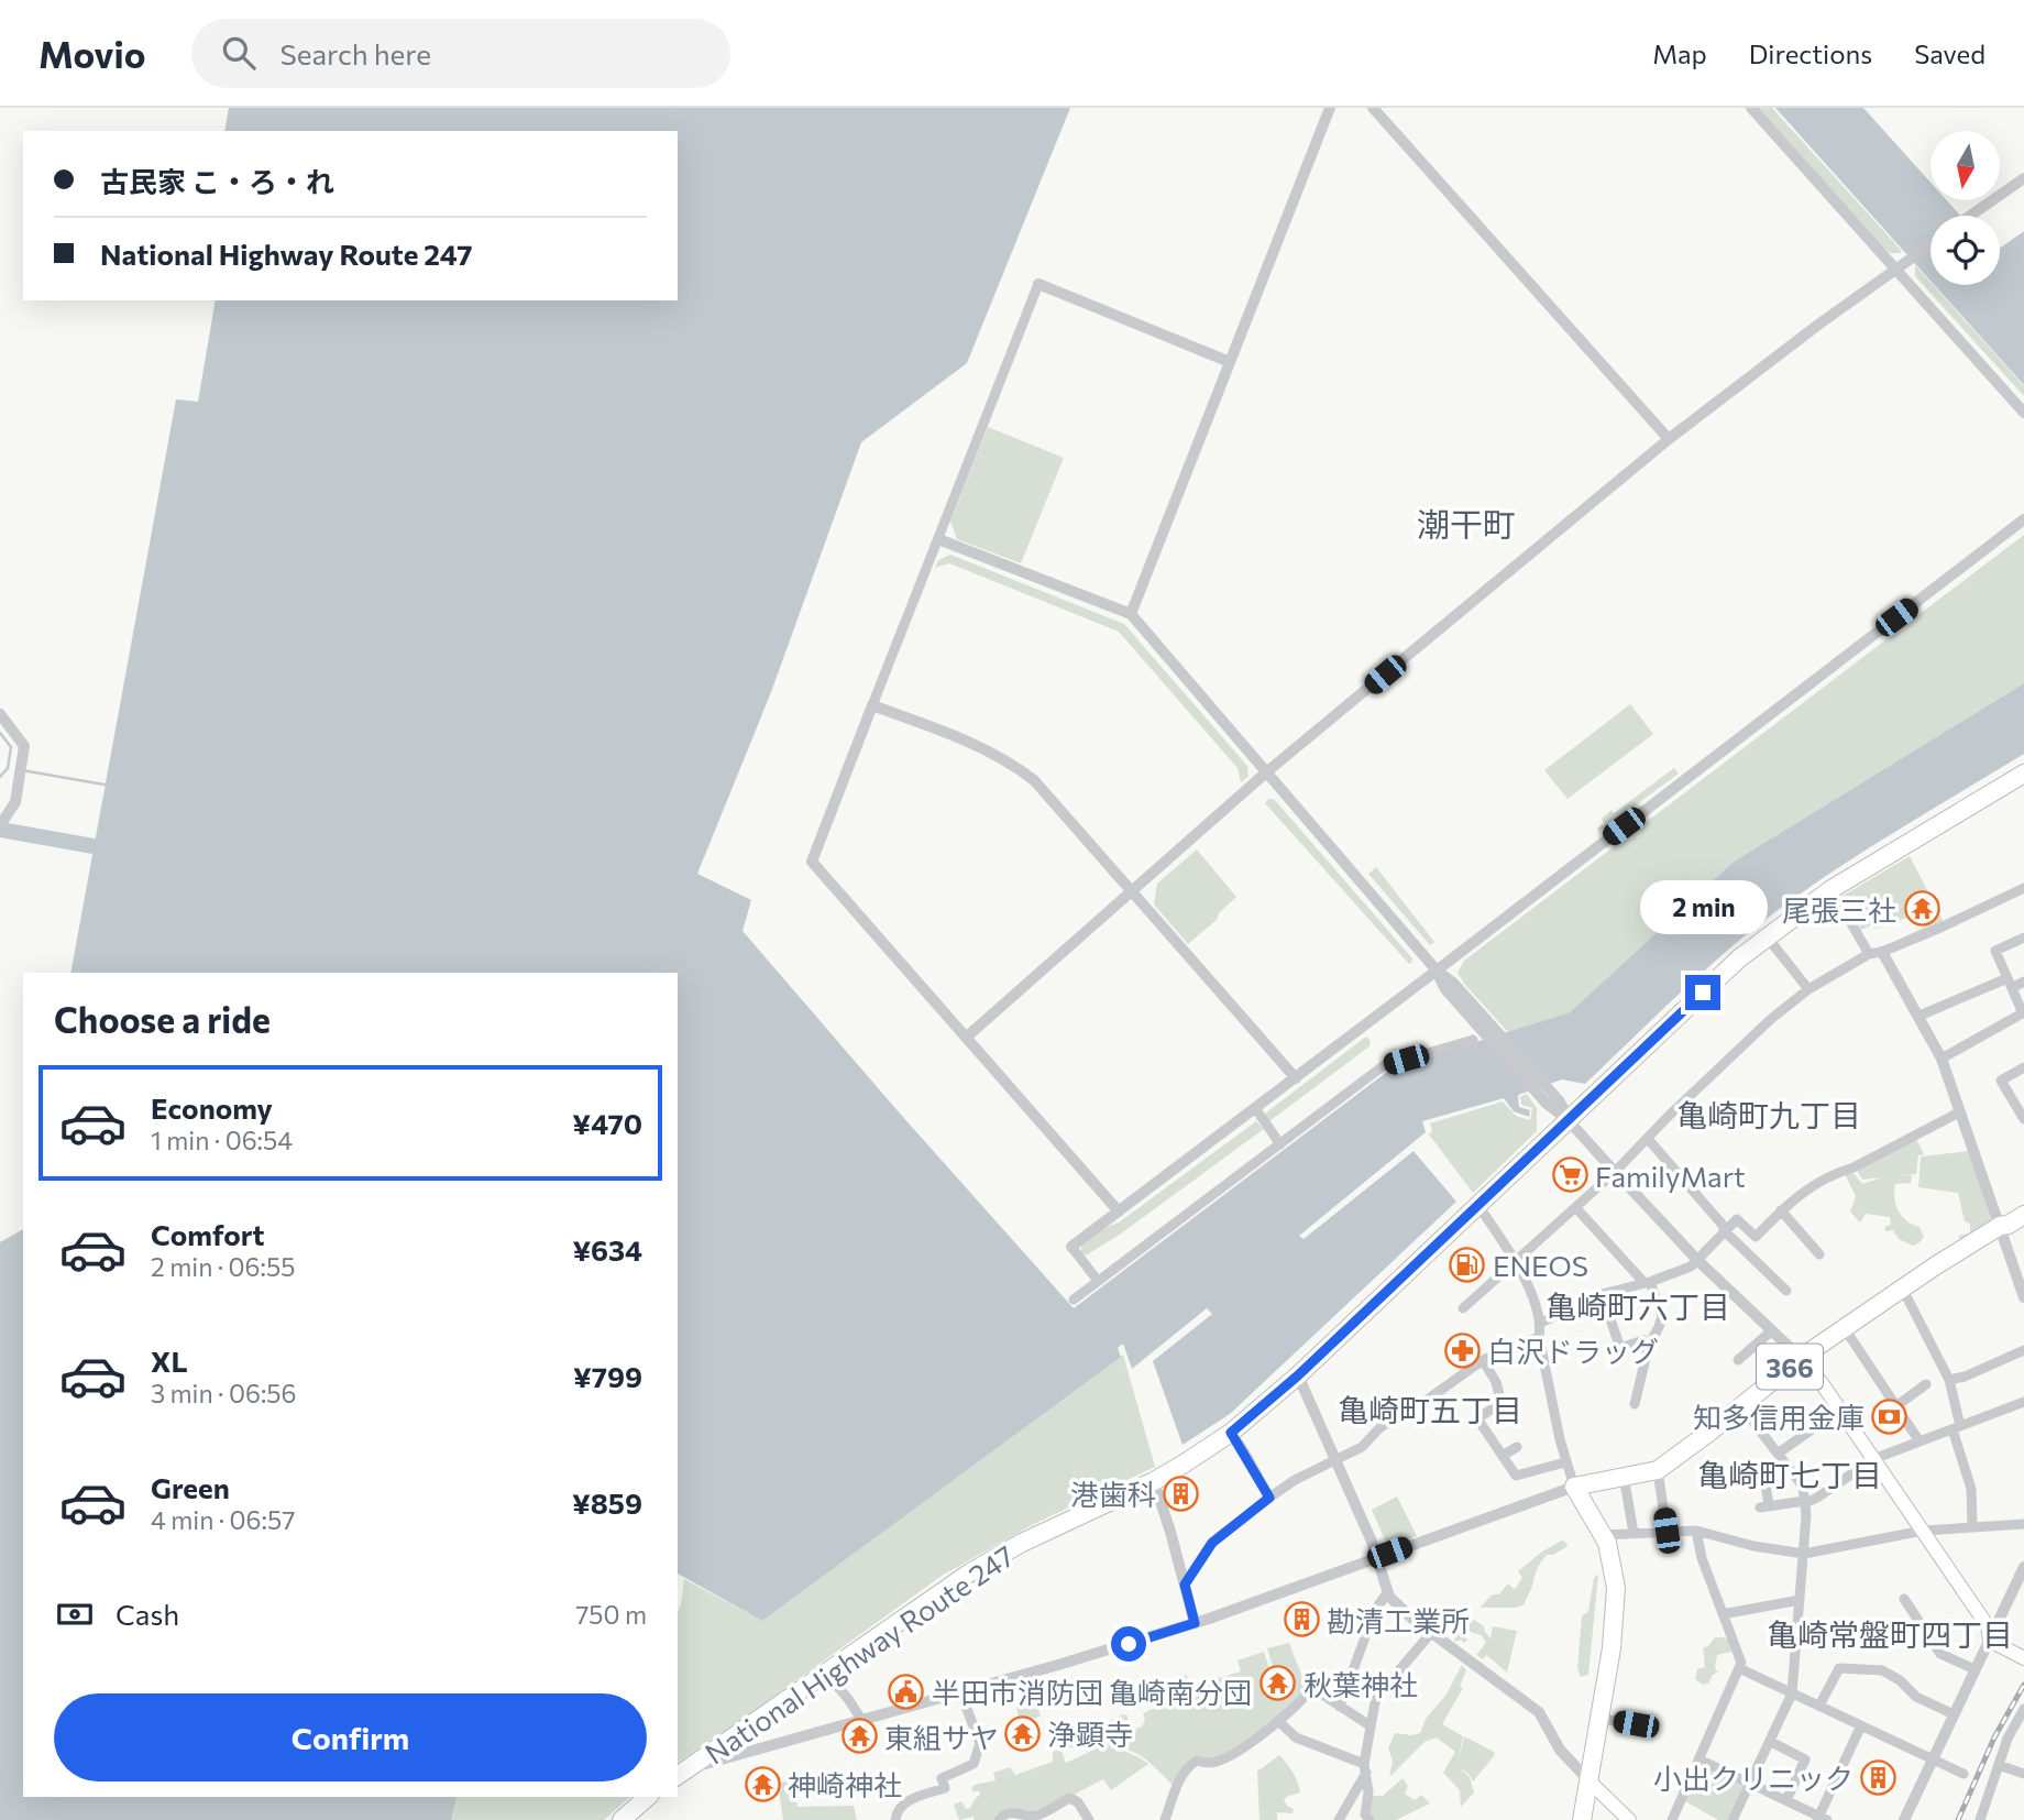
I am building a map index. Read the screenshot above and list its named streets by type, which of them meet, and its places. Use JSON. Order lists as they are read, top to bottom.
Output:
{
  "streets": {
    "highway": ["366", "National Highway Route 247"]
  },
  "districts": [
    "潮干町",
    "亀崎町九丁目",
    "亀崎町六丁目",
    "亀崎町五丁目",
    "亀崎町七丁目",
    "亀崎常盤町四丁目"
  ],
  "places": {
    "temple": [
      "尾張三社",
      "秋葉神社",
      "浄顕寺",
      "東組サヤ",
      "神崎神社"
    ],
    "supermarket": ["FamilyMart"],
    "fuel station": ["ENEOS"],
    "pharmacy": ["白沢ドラッグ"],
    "bank": ["知多信用金庫"],
    "building": ["港歯科", "勘清工業所", "小出クリニック"],
    "public building": ["半田市消防団 亀崎南分団"]
  },
  "north": "bottom",
  "page": {
    "header": "Movio",
    "search": "Search here",
    "nav": ["Map", "Directions", "Saved"],
    "banner": ["古民家 こ・ろ・れ", "National Highway Route 247"],
    "bubble": "2 min",
    "heading": "Choose a ride",
    "list": [
      {
        "name": "Economy",
        "note": "1 min · 06:54",
        "value": "¥470"
      },
      {
        "name": "Comfort",
        "note": "2 min · 06:55",
        "value": "¥634"
      },
      {
        "name": "XL",
        "note": "3 min · 06:56",
        "value": "¥799"
      },
      {
        "name": "Green",
        "note": "4 min · 06:57",
        "value": "¥859"
      }
    ],
    "pay": ["Cash", "750 m"],
    "buttons": "Confirm"
  }
}
